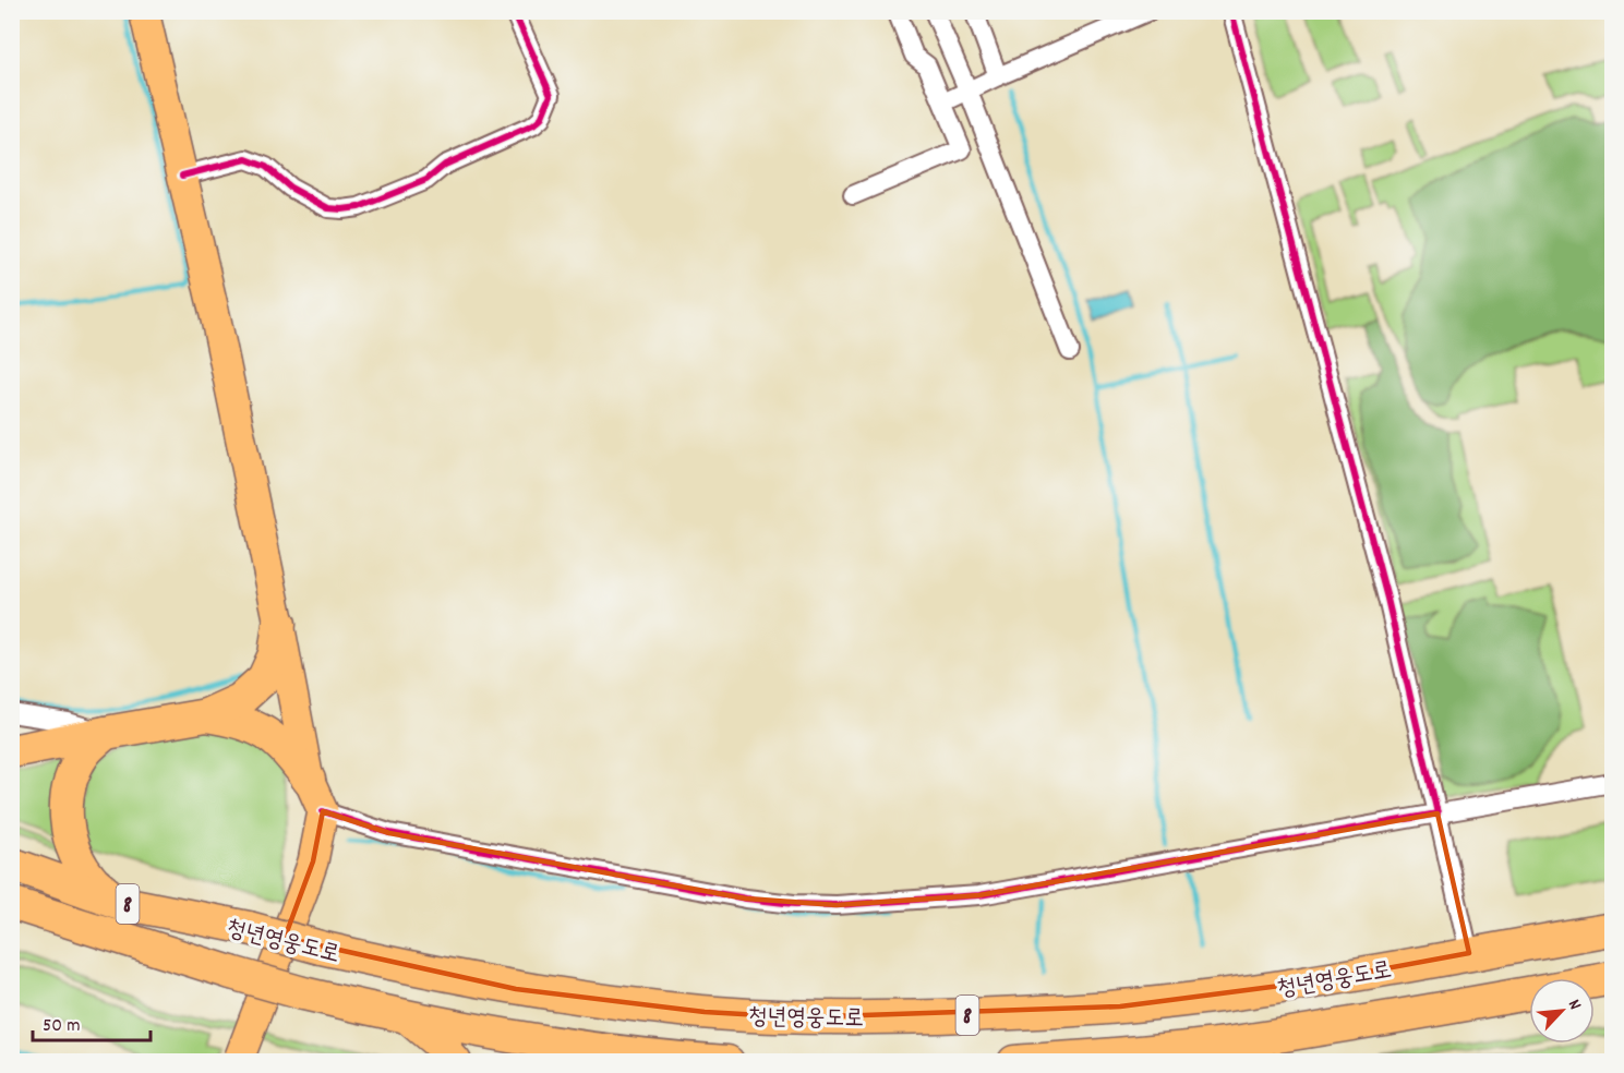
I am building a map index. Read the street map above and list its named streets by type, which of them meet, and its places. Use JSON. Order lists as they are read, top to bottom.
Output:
{
  "streets": {
    "highway": ["8", "청년영웅도로"]
  },
  "scale_bar": "50 m",
  "north": "top right"
}
